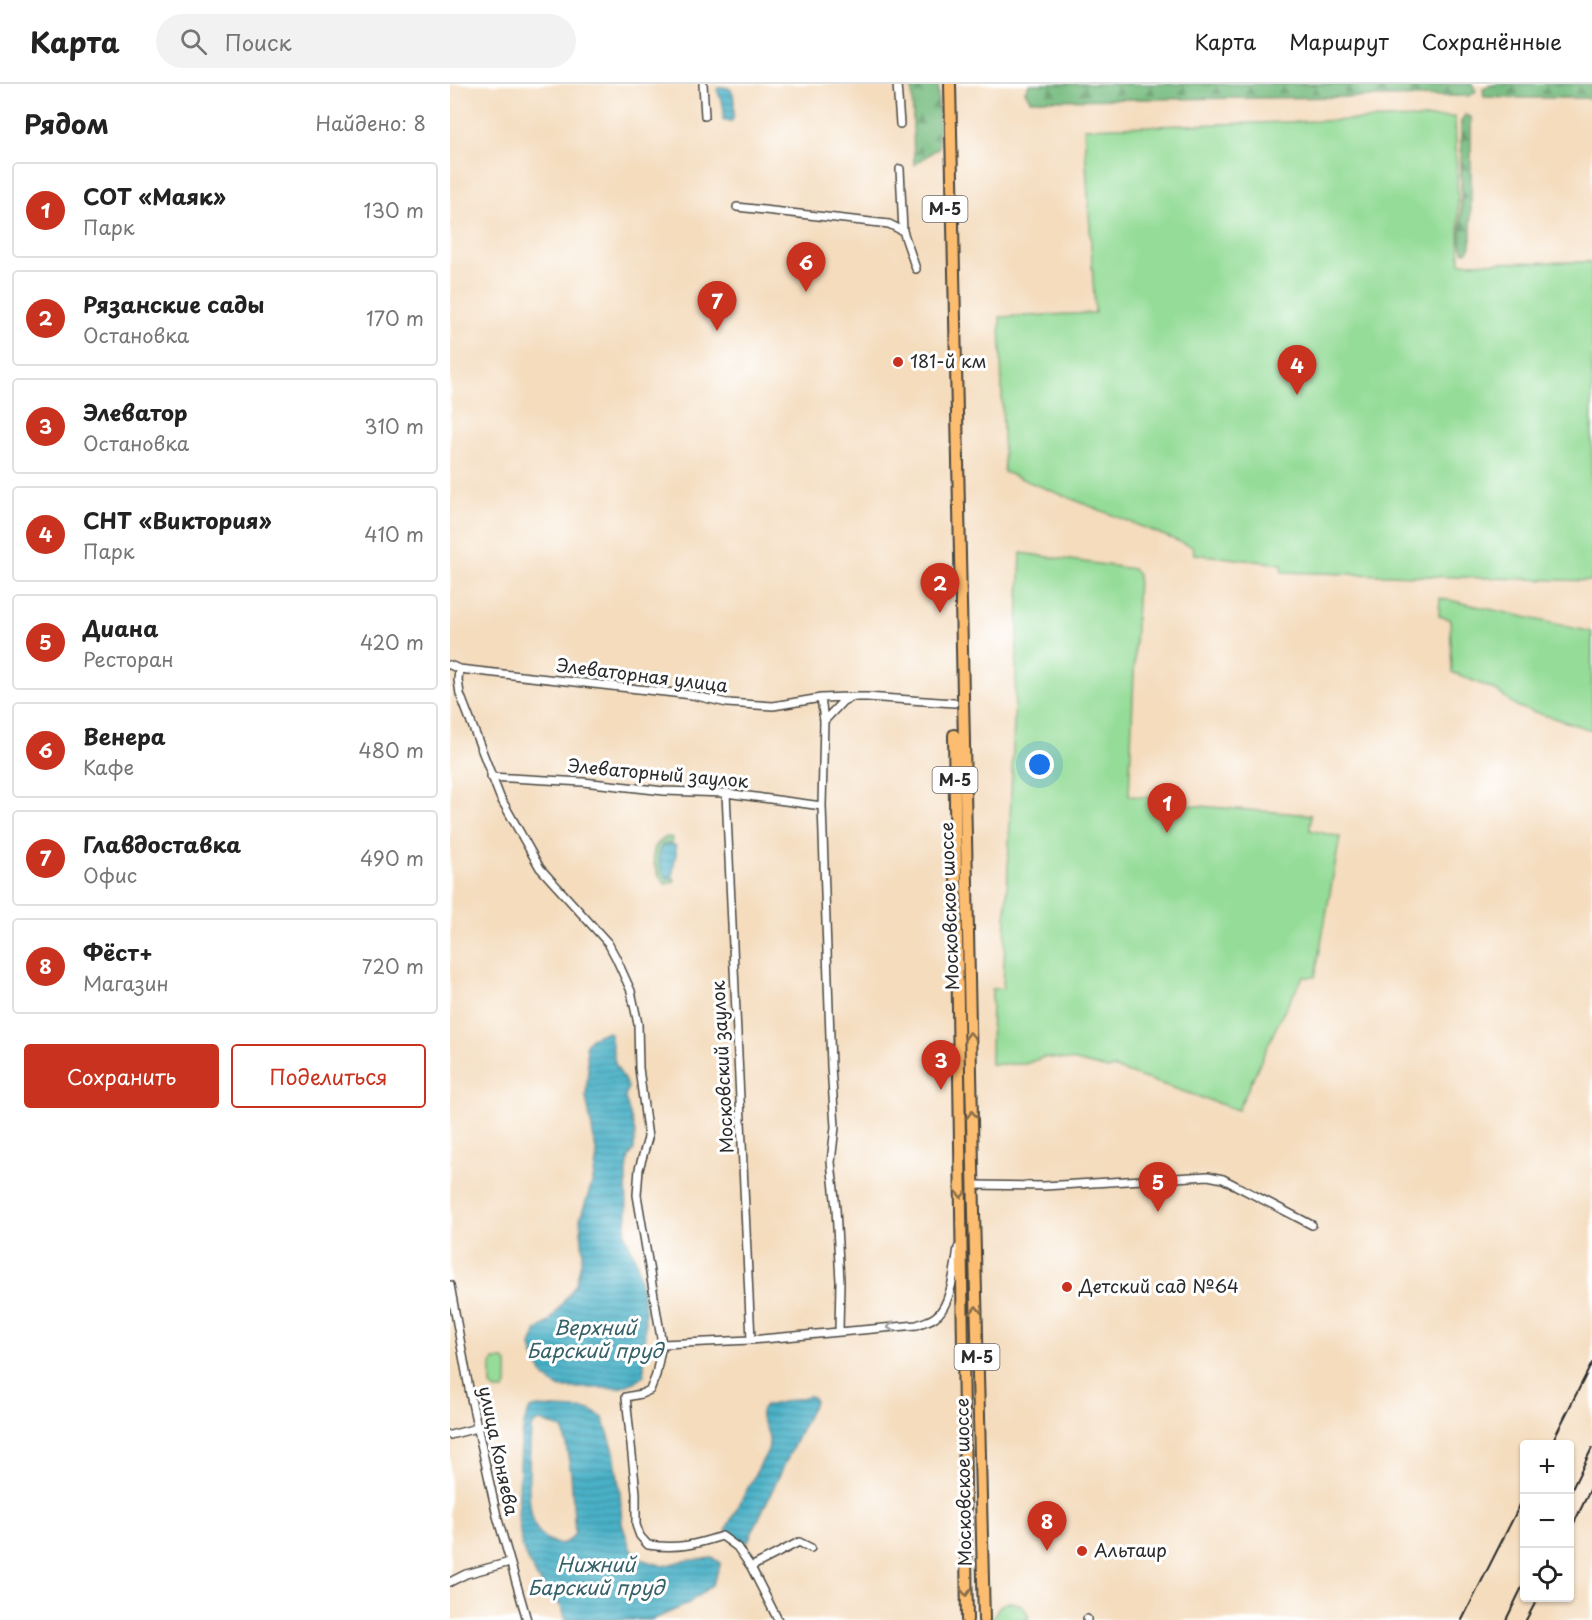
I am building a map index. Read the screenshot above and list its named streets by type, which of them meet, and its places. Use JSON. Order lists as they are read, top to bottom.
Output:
{
  "streets": {
    "highway": ["М-5", "Московское шоссе"],
    "street": [
      "Элеваторная улица",
      "Элеваторный заулок",
      "Московский заулок",
      "улица Коняева"
    ]
  },
  "crossings": [
    ["Элеваторная улица", "Московское шоссе"],
    ["Элеваторный заулок", "Московский заулок"]
  ],
  "water": ["Верхний Барский пруд", "Нижний Барский пруд"],
  "places": ["181-й км", "Детский сад №64", "Альтаир"],
  "page": {
    "header": "Карта",
    "search": "Поиск",
    "nav": ["Карта", "Маршрут", "Сохранённые"],
    "heading": ["Рядом", "Найдено: 8"],
    "list": [
      {
        "mark": "1",
        "name": "СОТ «Маяк»",
        "note": "Парк",
        "value": "130 m"
      },
      {
        "mark": "2",
        "name": "Рязанские сады",
        "note": "Остановка",
        "value": "170 m"
      },
      {
        "mark": "3",
        "name": "Элеватор",
        "note": "Остановка",
        "value": "310 m"
      },
      {
        "mark": "4",
        "name": "СНТ «Виктория»",
        "note": "Парк",
        "value": "410 m"
      },
      {
        "mark": "5",
        "name": "Диана",
        "note": "Ресторан",
        "value": "420 m"
      },
      {
        "mark": "6",
        "name": "Венера",
        "note": "Кафе",
        "value": "480 m"
      },
      {
        "mark": "7",
        "name": "Главдоставка",
        "note": "Офис",
        "value": "490 m"
      },
      {
        "mark": "8",
        "name": "Фёст+",
        "note": "Магазин",
        "value": "720 m"
      }
    ],
    "pins": [
      "6",
      "7",
      "4",
      "2",
      "1",
      "3",
      "5",
      "8"
    ],
    "buttons": ["Сохранить", "Поделиться"],
    "map_buttons": ["+", "−"]
  }
}
